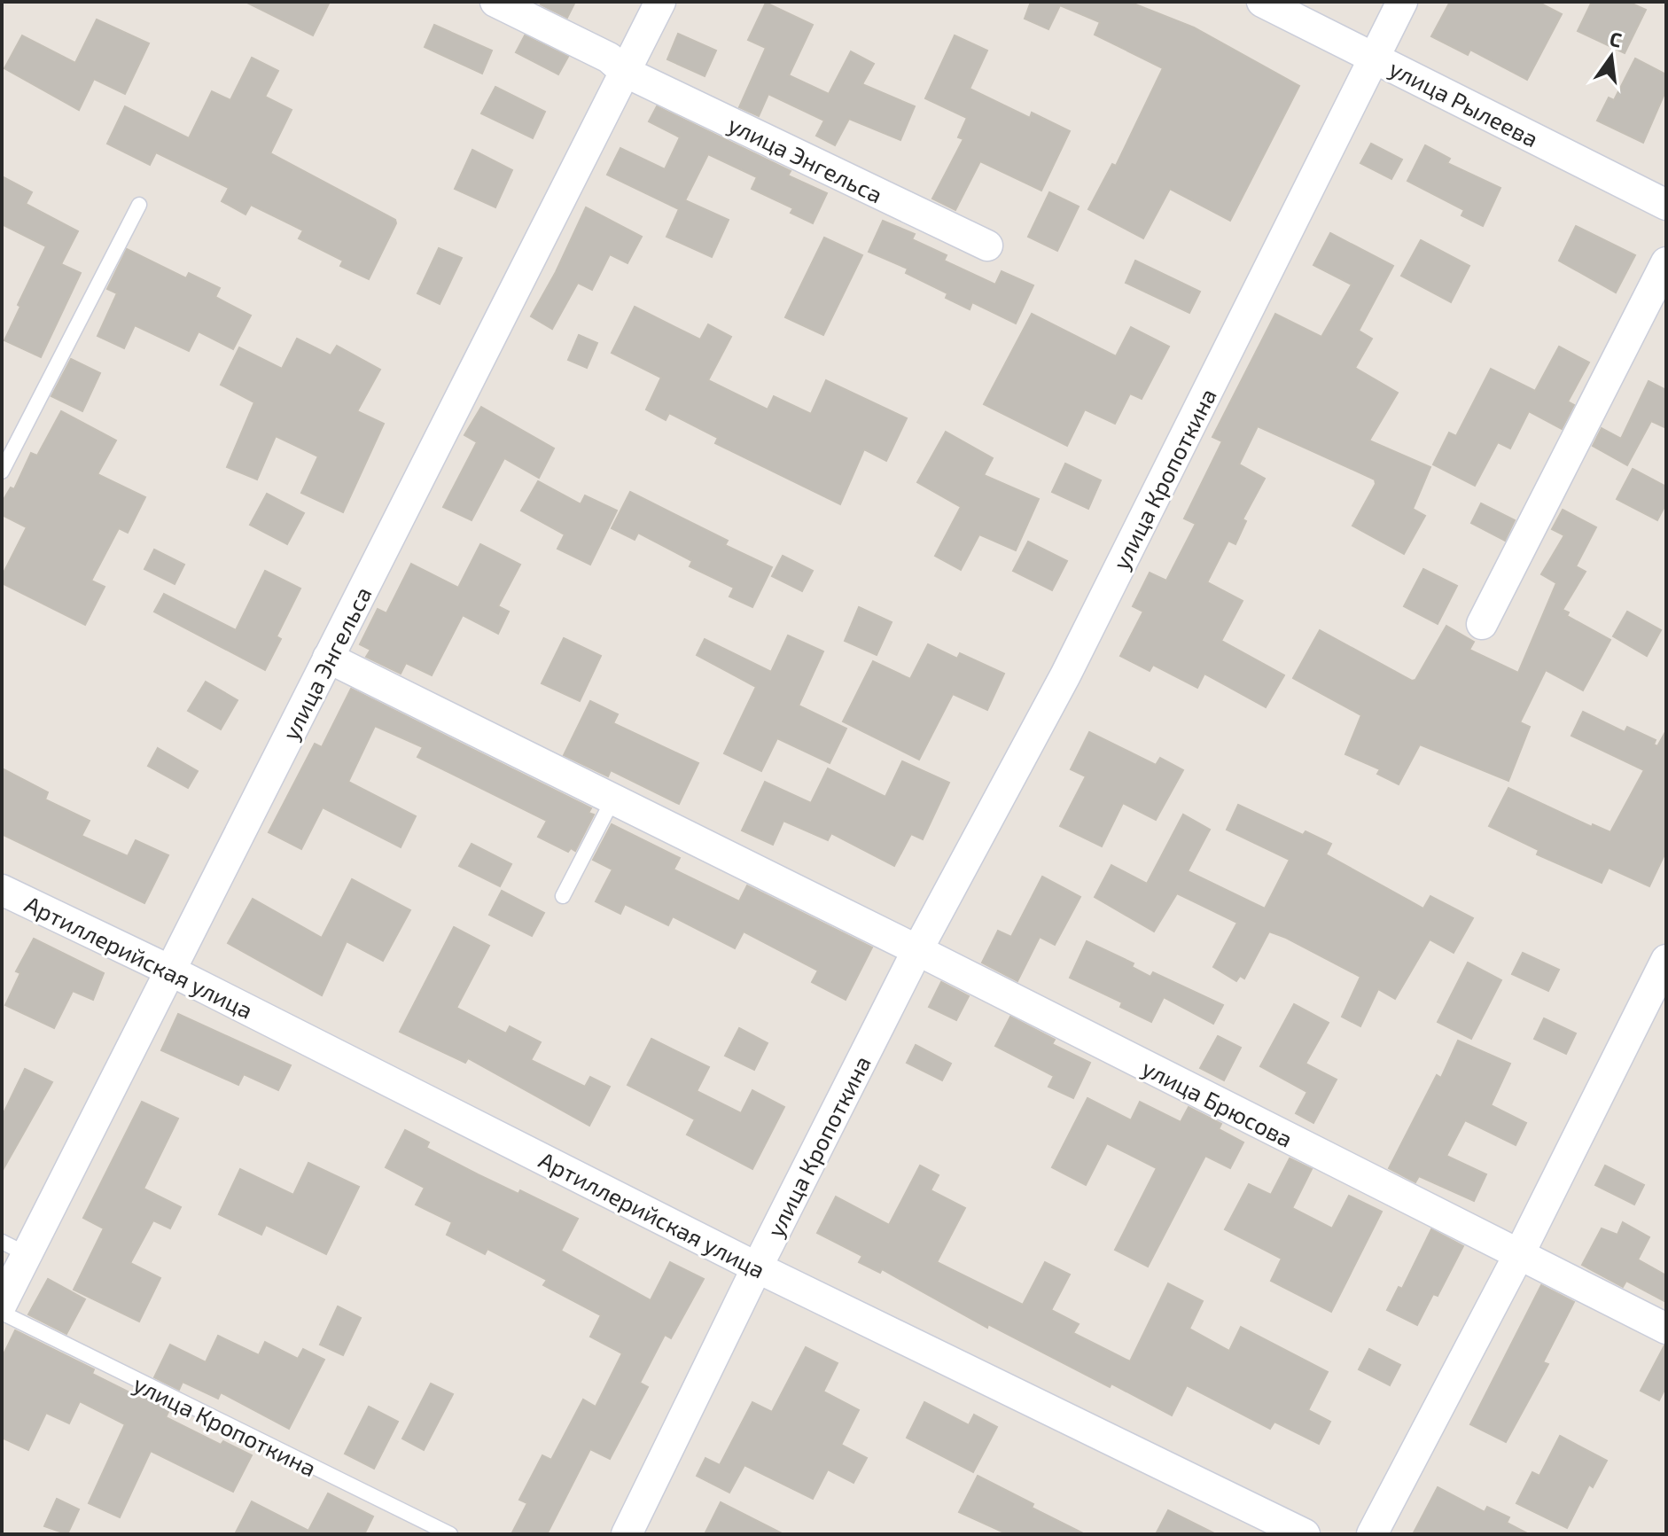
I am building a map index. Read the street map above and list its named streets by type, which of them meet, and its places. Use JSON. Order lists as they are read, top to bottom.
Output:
{
  "streets": {
    "street": [
      "улица Рылеева",
      "улица Энгельса",
      "улица Кропоткина",
      "Артиллерийская улица",
      "улица Брюсова"
    ]
  },
  "crossings": [
    ["улица Рылеева", "улица Кропоткина"],
    ["улица Энгельса", "Артиллерийская улица"],
    ["улица Кропоткина", "Артиллерийская улица"],
    ["улица Кропоткина", "улица Брюсова"]
  ],
  "north": "top"
}
